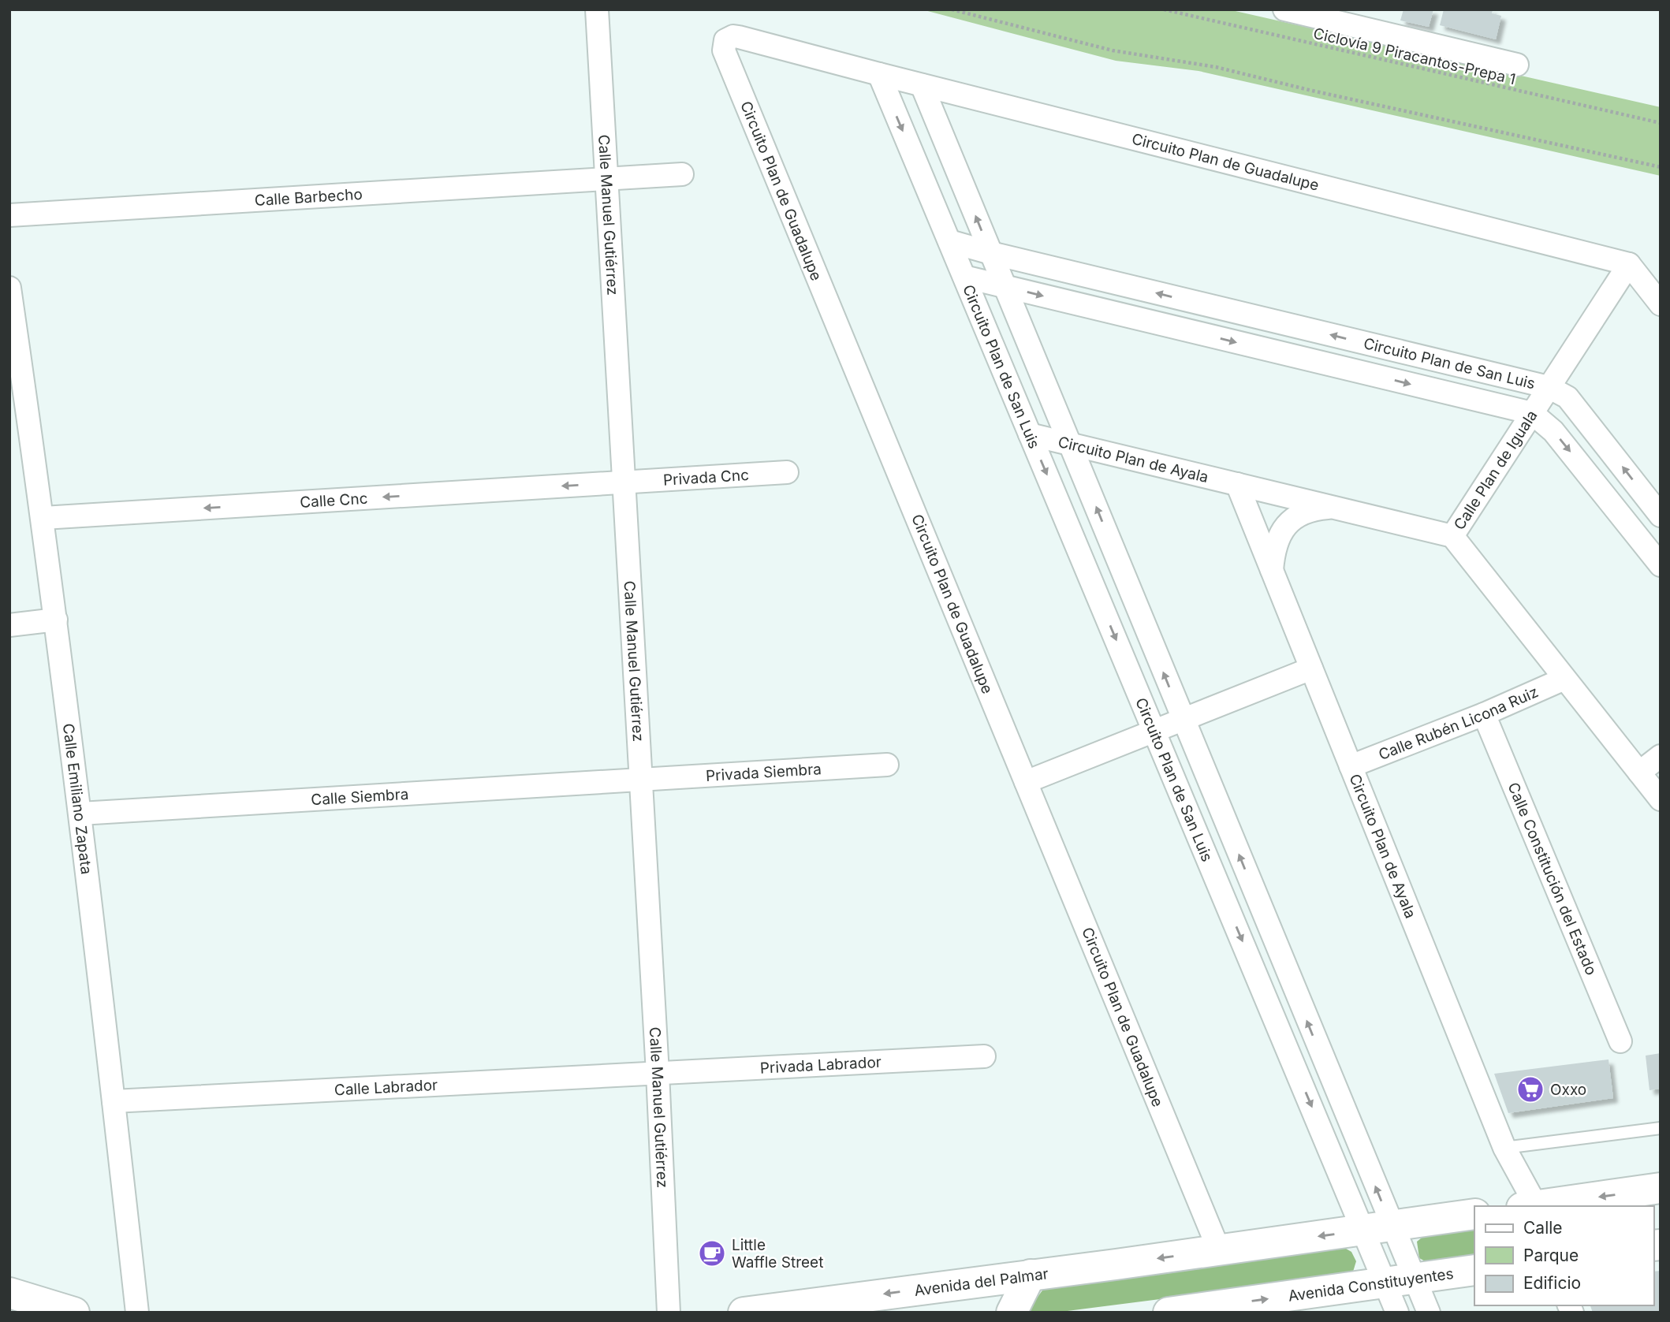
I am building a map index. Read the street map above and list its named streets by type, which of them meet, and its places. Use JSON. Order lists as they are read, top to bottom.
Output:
{
  "streets": {
    "main road": ["Avenida del Palmar", "Avenida Constituyentes"],
    "street": [
      "Circuito Plan de Guadalupe",
      "Calle Barbecho",
      "Calle Manuel Gutiérrez",
      "Circuito Plan de San Luis",
      "Circuito Plan de Ayala",
      "Calle Plan de Iguala",
      "Privada Cnc",
      "Calle Cnc",
      "Calle Rubén Licona Ruiz",
      "Privada Siembra",
      "Calle Siembra",
      "Calle Emiliano Zapata",
      "Calle Constitución del Estado",
      "Privada Labrador",
      "Calle Labrador"
    ],
    "path": ["Ciclovía 9 Piracantos-Prepa 1"]
  },
  "crossings": [
    ["Circuito Plan de Guadalupe", "Circuito Plan de San Luis"],
    ["Circuito Plan de Guadalupe", "Calle Plan de Iguala"],
    ["Circuito Plan de Guadalupe", "Avenida del Palmar"],
    ["Calle Barbecho", "Calle Manuel Gutiérrez"],
    ["Calle Manuel Gutiérrez", "Privada Cnc"],
    ["Calle Manuel Gutiérrez", "Calle Cnc"],
    ["Calle Manuel Gutiérrez", "Privada Siembra"],
    ["Calle Manuel Gutiérrez", "Calle Siembra"],
    ["Calle Manuel Gutiérrez", "Privada Labrador"],
    ["Calle Manuel Gutiérrez", "Calle Labrador"],
    ["Circuito Plan de San Luis", "Circuito Plan de Ayala"],
    ["Circuito Plan de San Luis", "Calle Plan de Iguala"],
    ["Circuito Plan de San Luis", "Avenida Constituyentes"],
    ["Circuito Plan de Ayala", "Calle Plan de Iguala"],
    ["Circuito Plan de Ayala", "Calle Rubén Licona Ruiz"],
    ["Privada Cnc", "Calle Cnc"],
    ["Calle Cnc", "Calle Emiliano Zapata"],
    ["Calle Rubén Licona Ruiz", "Calle Constitución del Estado"],
    ["Privada Siembra", "Calle Siembra"],
    ["Calle Siembra", "Calle Emiliano Zapata"],
    ["Calle Emiliano Zapata", "Calle Labrador"],
    ["Privada Labrador", "Calle Labrador"]
  ],
  "one_way": ["Calle Cnc", "Avenida del Palmar"],
  "places": {
    "supermarket": ["Oxxo"],
    "cafe": ["Little Waffle Street"]
  },
  "legend": ["Calle", "Parque", "Edificio"]
}
